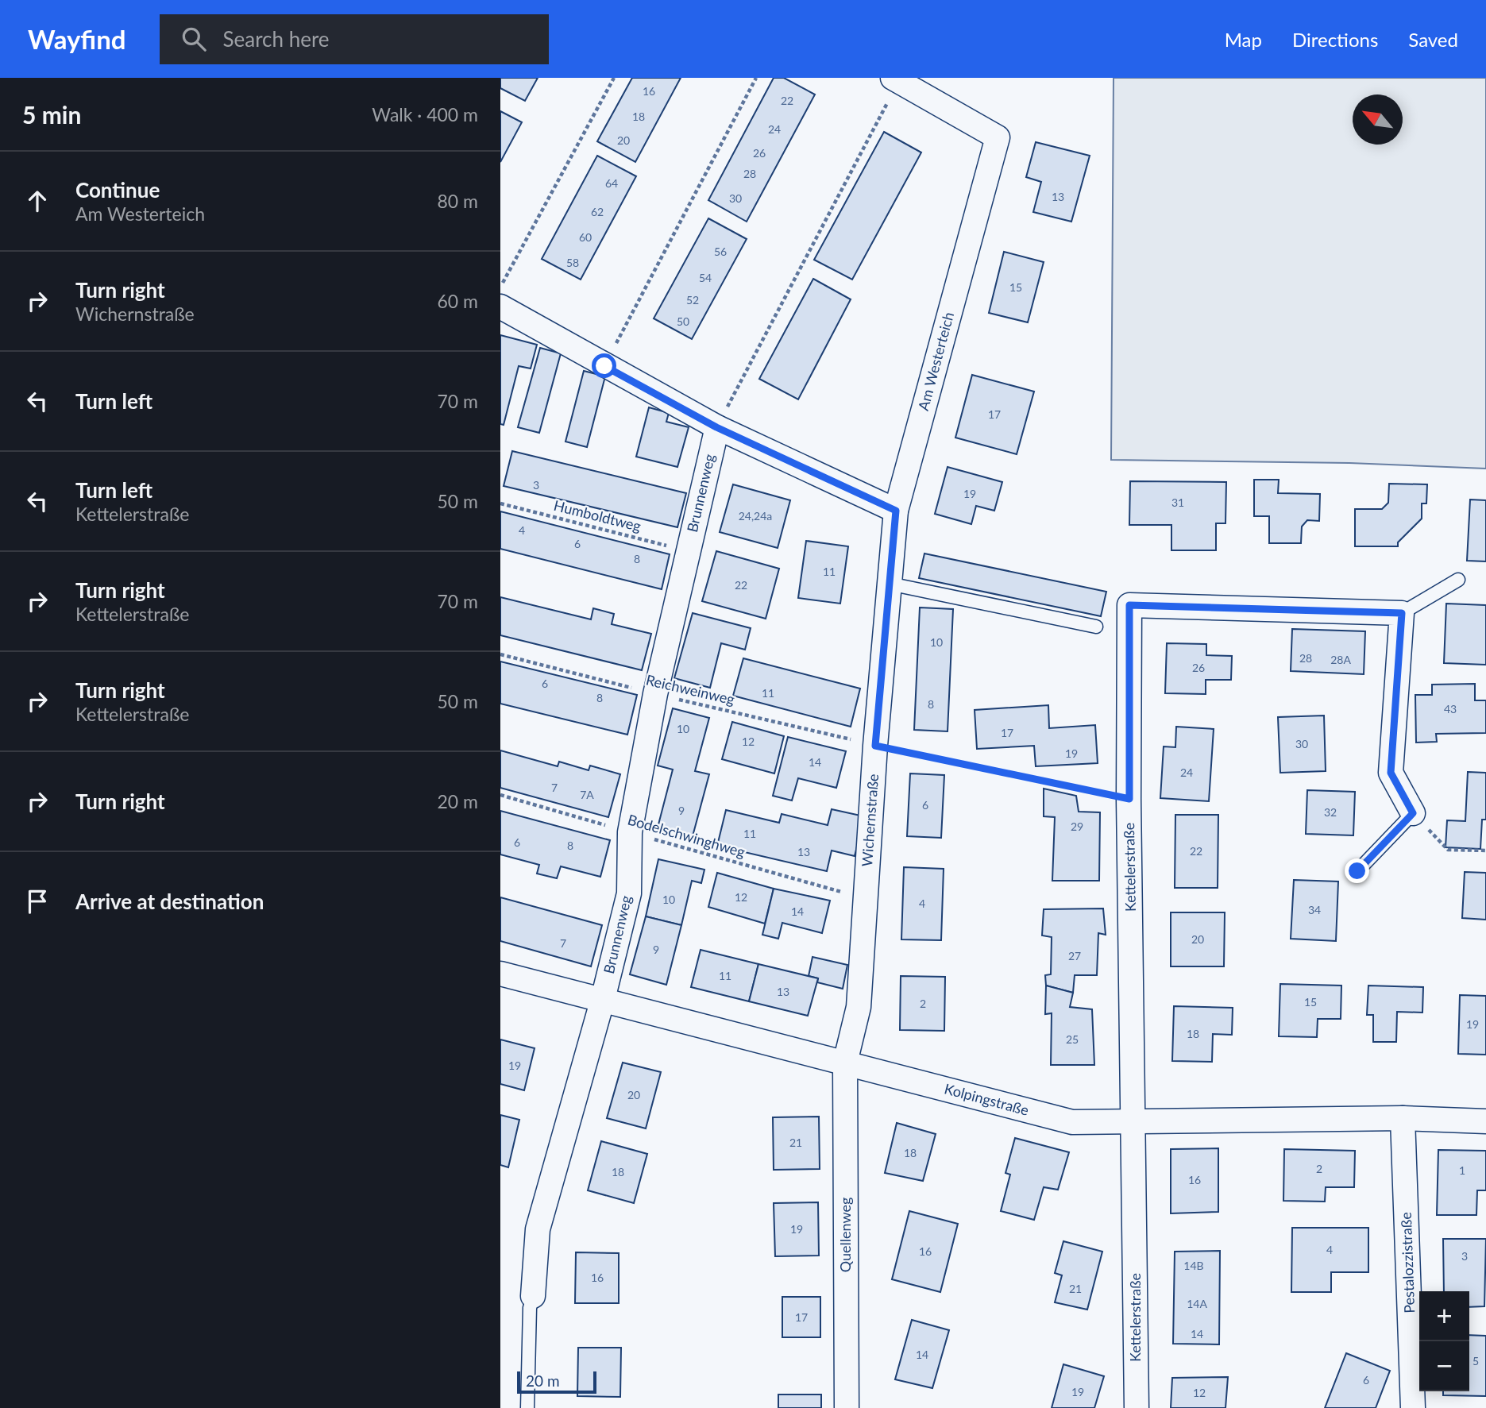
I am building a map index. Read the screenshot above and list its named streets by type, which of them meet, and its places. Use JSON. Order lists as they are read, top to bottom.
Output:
{
  "streets": {
    "street": [
      "Am Westerteich",
      "Brunnenweg",
      "Wichernstraße",
      "Kettelerstraße",
      "Kolpingstraße",
      "Quellenweg",
      "Pestalozzistraße"
    ],
    "path": ["Humboldtweg", "Reichweinweg", "Bodelschwinghweg"]
  },
  "crossings": [
    ["Am Westerteich", "Wichernstraße"],
    ["Brunnenweg", "Humboldtweg"],
    ["Brunnenweg", "Reichweinweg"],
    ["Brunnenweg", "Bodelschwinghweg"],
    ["Brunnenweg", "Kolpingstraße"],
    ["Reichweinweg", "Wichernstraße"],
    ["Reichweinweg", "Kettelerstraße"],
    ["Wichernstraße", "Bodelschwinghweg"],
    ["Wichernstraße", "Kolpingstraße"],
    ["Wichernstraße", "Quellenweg"],
    ["Kettelerstraße", "Kolpingstraße"],
    ["Kolpingstraße", "Quellenweg"],
    ["Kolpingstraße", "Pestalozzistraße"]
  ],
  "house_numbers": [
    "16",
    "22",
    "18",
    "24",
    "20",
    "26",
    "28",
    "64",
    "13",
    "30",
    "62",
    "60",
    "56",
    "58",
    "54",
    "15",
    "52",
    "50",
    "17",
    "3",
    "19",
    "31",
    "24,24a",
    "4",
    "6",
    "8",
    "11",
    "22",
    "10",
    "28",
    "28A",
    "26",
    "6",
    "11",
    "8",
    "8",
    "43",
    "10",
    "17",
    "12",
    "30",
    "19",
    "14",
    "24",
    "7",
    "7A",
    "6",
    "9",
    "32",
    "29",
    "11",
    "6",
    "8",
    "22",
    "13",
    "12",
    "10",
    "4",
    "34",
    "14",
    "20",
    "7",
    "9",
    "27",
    "11",
    "13",
    "15",
    "2",
    "19",
    "18",
    "25",
    "19",
    "20",
    "21",
    "18",
    "2",
    "1",
    "18",
    "16",
    "19",
    "4",
    "16",
    "3",
    "14B",
    "16",
    "21",
    "14A",
    "17",
    "14",
    "14",
    "5",
    "6",
    "19",
    "12"
  ],
  "scale_bar": "20 m",
  "north": "top left",
  "page": {
    "header": "Wayfind",
    "search": "Search here",
    "nav": ["Map", "Directions", "Saved"],
    "heading": ["5 min", "Walk · 400 m"],
    "list": [
      ["Continue", "Am Westerteich", "80 m"],
      ["Turn right", "Wichernstraße", "60 m"],
      ["Turn left", "70 m"],
      ["Turn left", "Kettelerstraße", "50 m"],
      ["Turn right", "Kettelerstraße", "70 m"],
      ["Turn right", "Kettelerstraße", "50 m"],
      ["Turn right", "20 m"],
      "Arrive at destination"
    ],
    "map_buttons": ["+", "−"],
    "scale": "20 m"
  }
}
